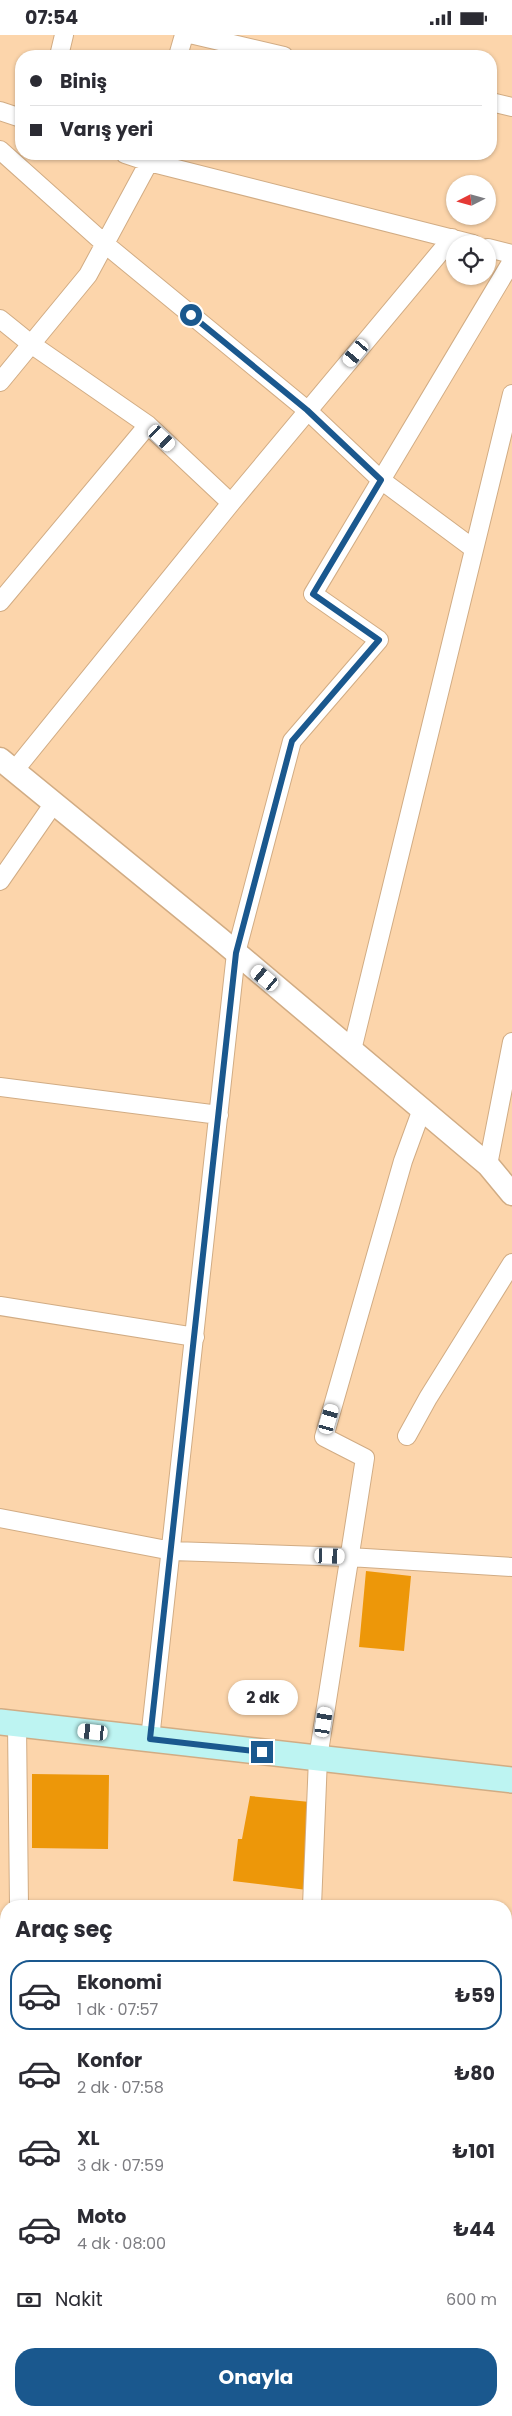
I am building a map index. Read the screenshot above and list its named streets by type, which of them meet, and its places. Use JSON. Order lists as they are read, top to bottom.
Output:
{
  "north": "left",
  "page": {
    "status": "07:54",
    "banner": ["Biniş", "Varış yeri"],
    "bubble": "2 dk",
    "heading": "Araç seç",
    "list": [
      {
        "name": "Ekonomi",
        "note": "1 dk · 07:57",
        "value": "₺59"
      },
      {
        "name": "Konfor",
        "note": "2 dk · 07:58",
        "value": "₺80"
      },
      {
        "name": "XL",
        "note": "3 dk · 07:59",
        "value": "₺101"
      },
      {
        "name": "Moto",
        "note": "4 dk · 08:00",
        "value": "₺44"
      }
    ],
    "pay": ["Nakit", "600 m"],
    "buttons": "Onayla"
  }
}
